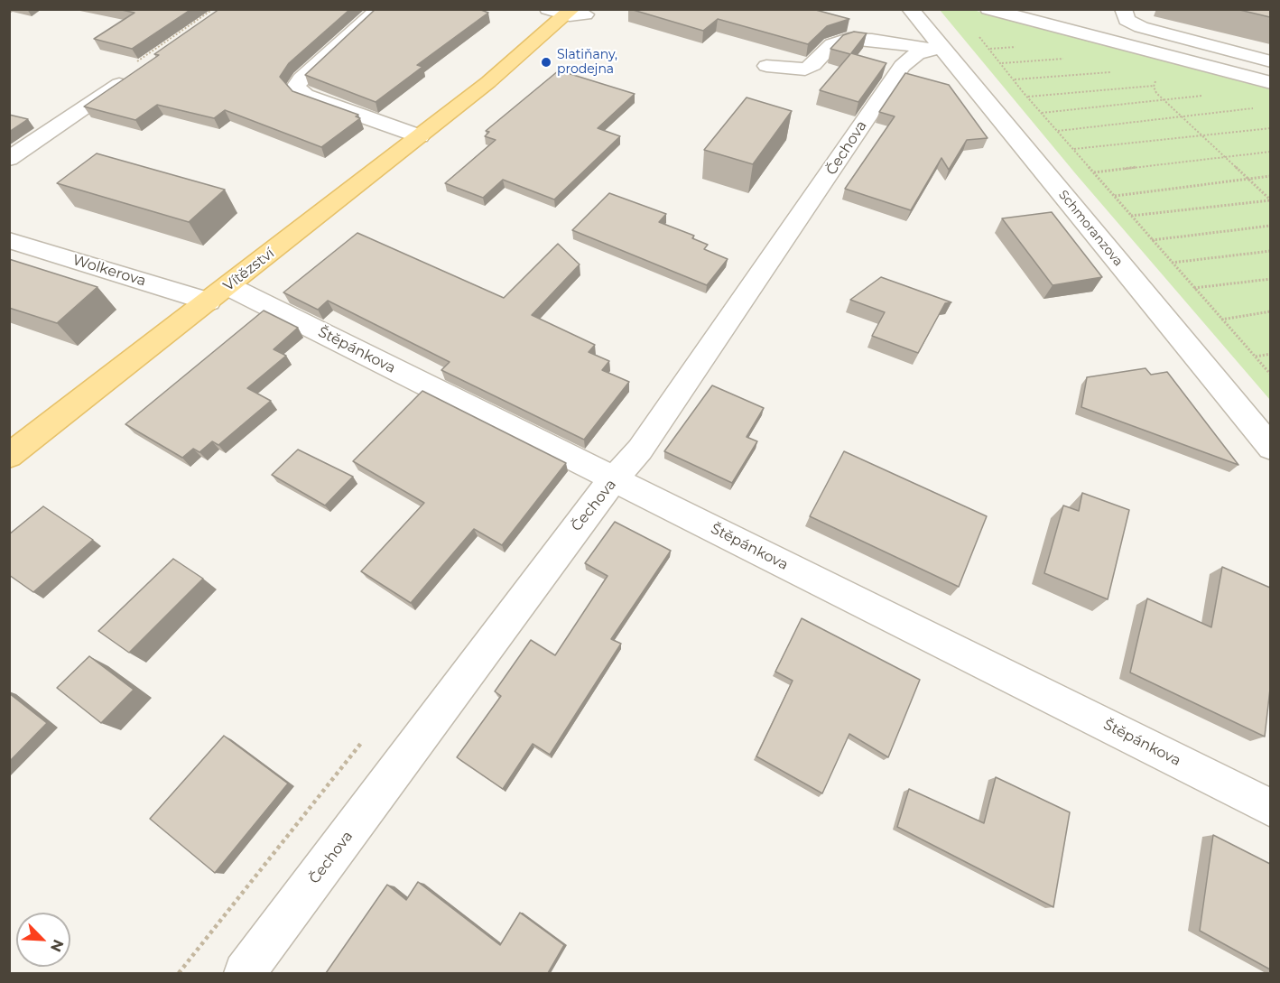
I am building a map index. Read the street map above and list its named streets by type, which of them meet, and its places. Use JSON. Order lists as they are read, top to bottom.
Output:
{
  "streets": {
    "main road": ["Vítězství"],
    "street": [
      "Čechova",
      "Schmoranzova",
      "Wolkerova",
      "Štěpánkova"
    ]
  },
  "crossings": [
    ["Čechova", "Schmoranzova"],
    ["Čechova", "Štěpánkova"],
    ["Vítězství", "Wolkerova"],
    ["Vítězství", "Štěpánkova"],
    ["Wolkerova", "Štěpánkova"]
  ],
  "places": ["Slatiňany, prodejna"],
  "north": "bottom right"
}
